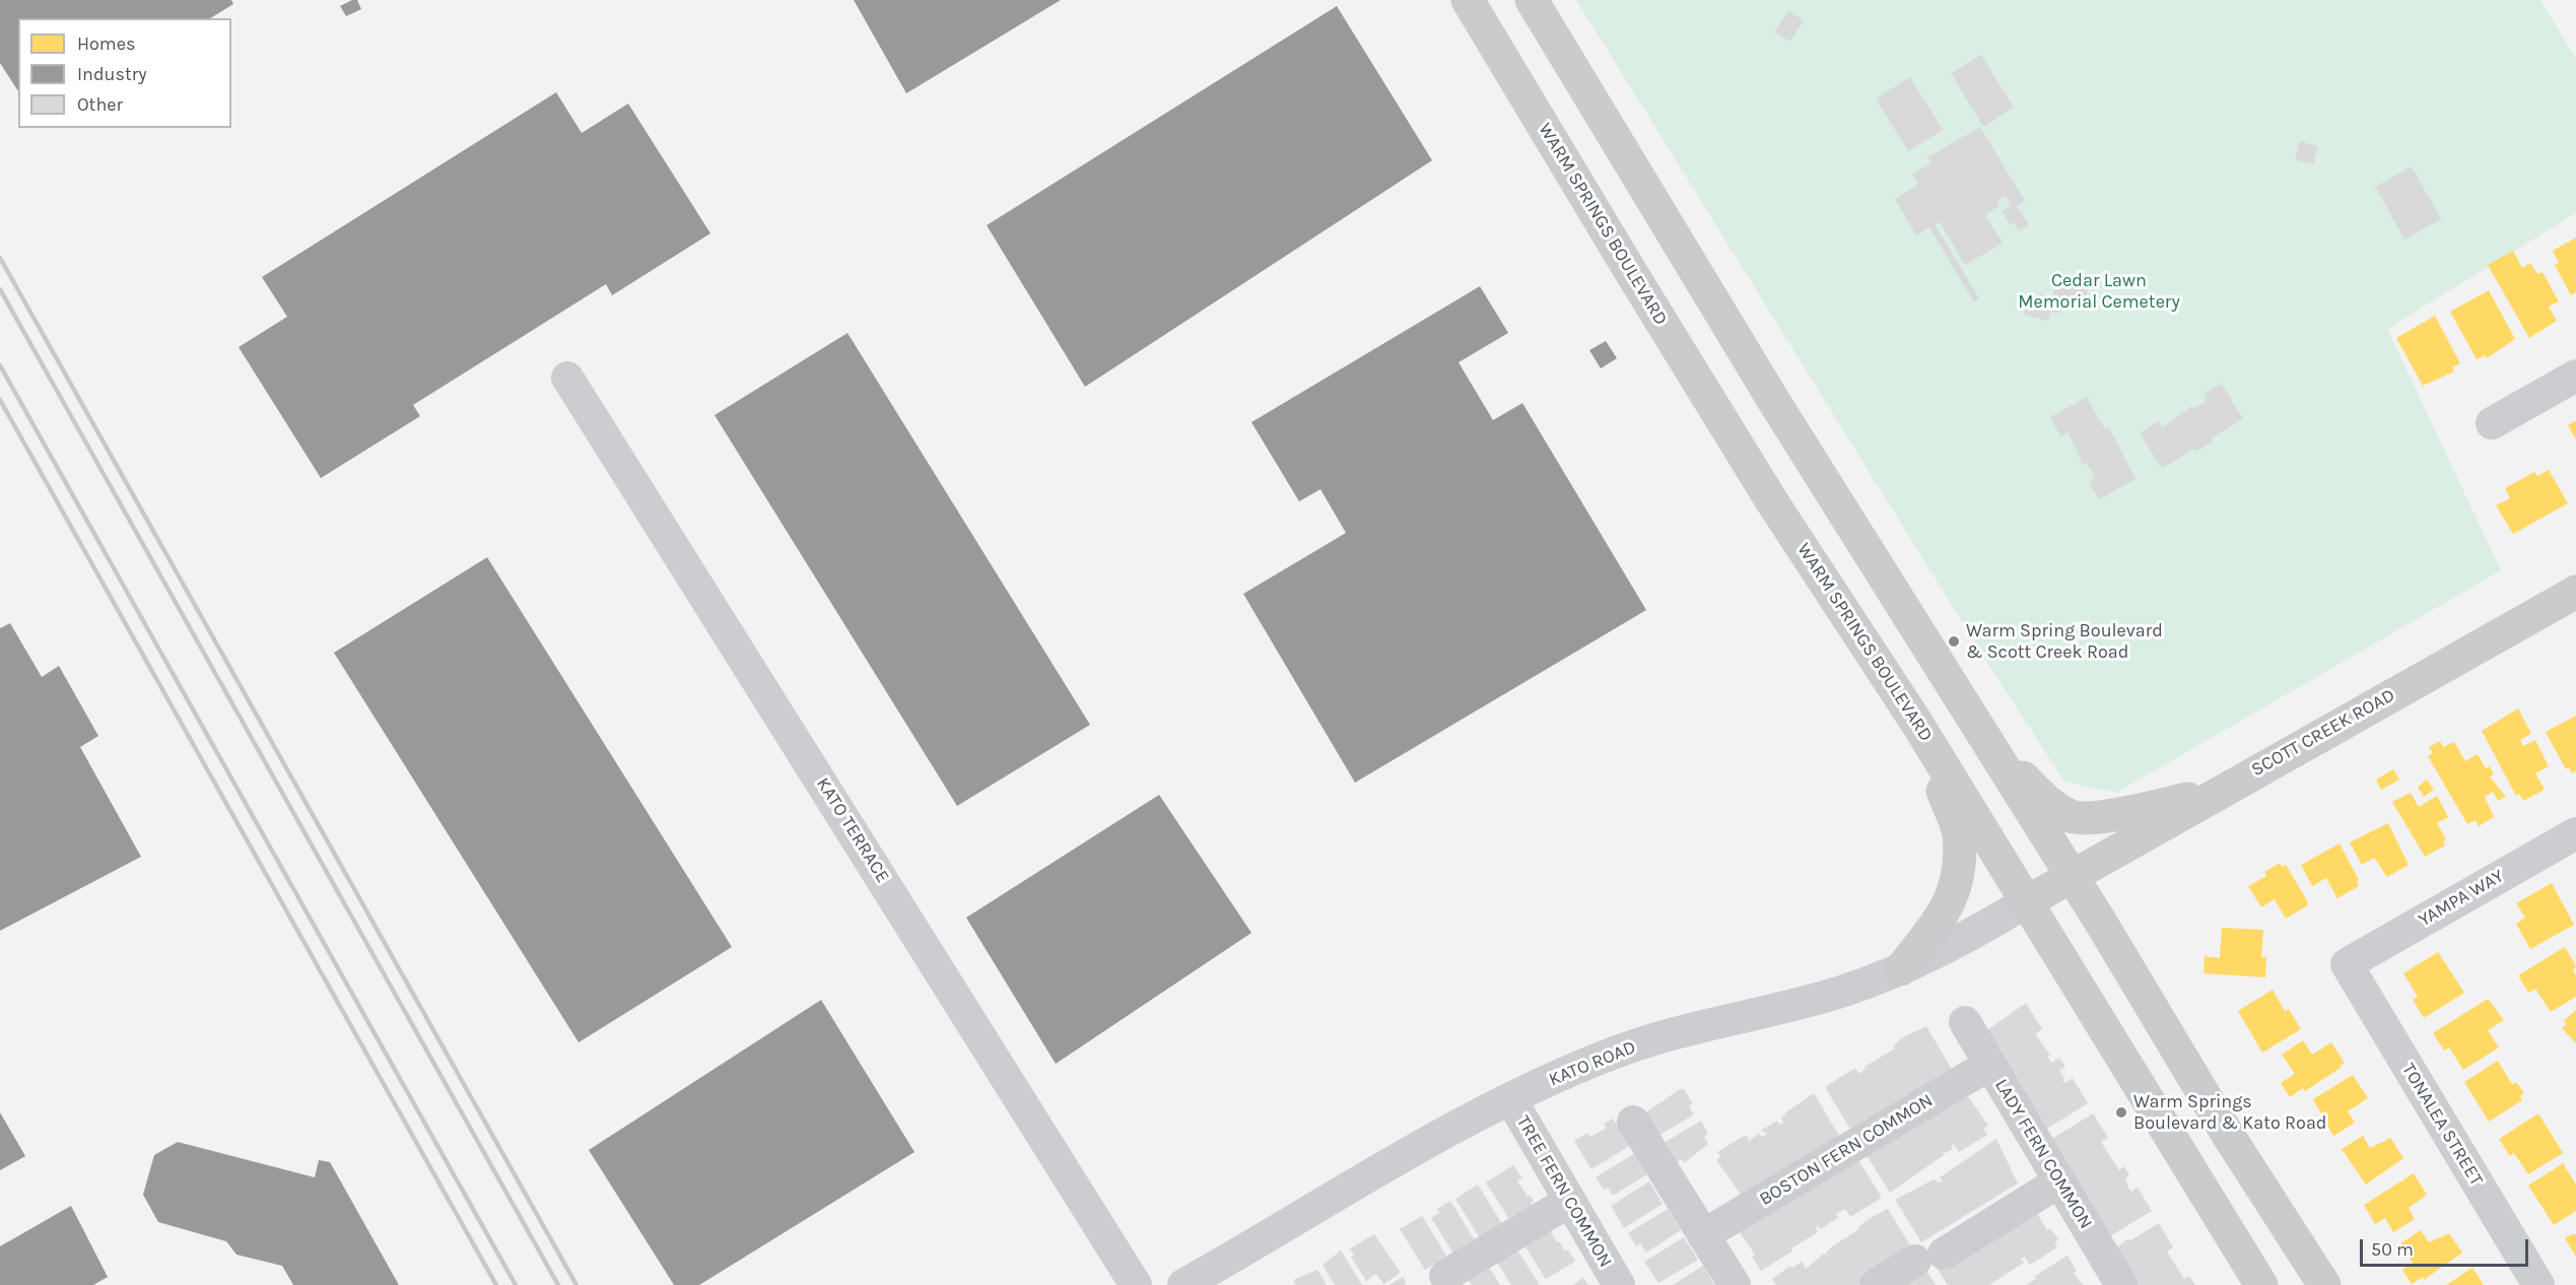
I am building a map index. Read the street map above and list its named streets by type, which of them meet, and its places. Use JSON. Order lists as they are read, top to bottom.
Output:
{
  "streets": {
    "main road": ["WARM SPRINGS BOULEVARD", "SCOTT CREEK ROAD"],
    "street": [
      "KATO TERRACE",
      "YAMPA WAY",
      "KATO ROAD",
      "TONALEA STREET",
      "BOSTON FERN COMMON",
      "LADY FERN COMMON",
      "TREE FERN COMMON"
    ]
  },
  "crossings": [
    ["WARM SPRINGS BOULEVARD", "SCOTT CREEK ROAD"],
    ["WARM SPRINGS BOULEVARD", "KATO ROAD"],
    ["SCOTT CREEK ROAD", "KATO ROAD"],
    ["YAMPA WAY", "TONALEA STREET"],
    ["KATO ROAD", "TREE FERN COMMON"],
    ["BOSTON FERN COMMON", "LADY FERN COMMON"]
  ],
  "parks": ["Cedar Lawn Memorial Cemetery"],
  "places": ["Warm Spring Boulevard & Scott Creek Road", "Warm Springs Boulevard & Kato Road"],
  "legend": ["Homes", "Industry", "Other"],
  "scale_bar": "50 m"
}
